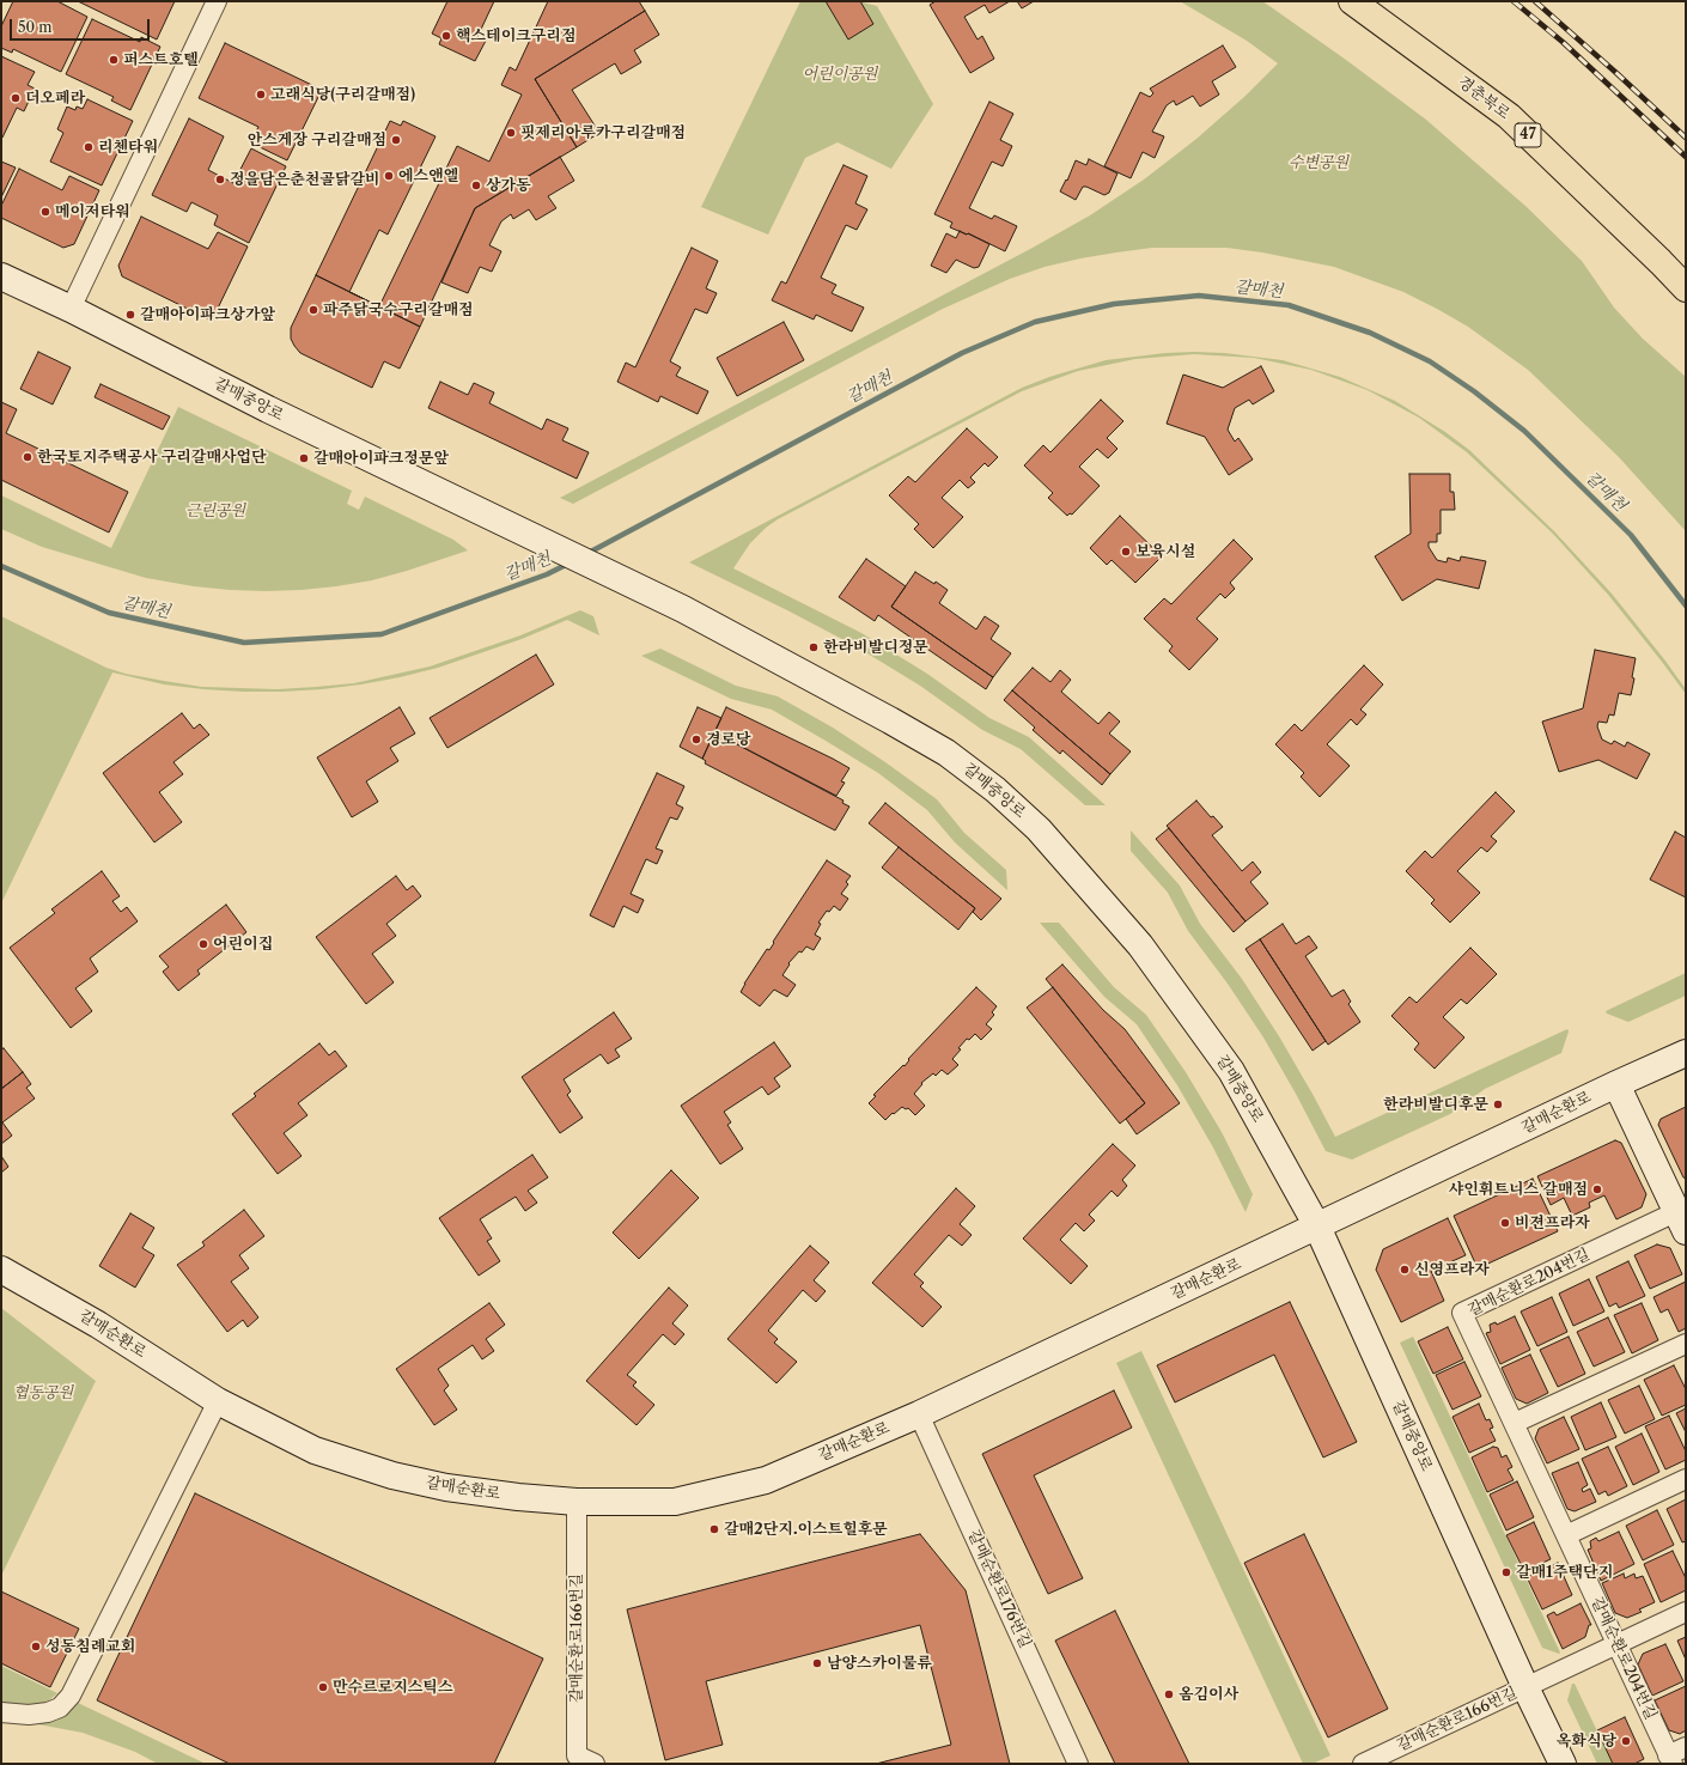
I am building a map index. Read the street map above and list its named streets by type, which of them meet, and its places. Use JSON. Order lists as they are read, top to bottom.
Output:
{
  "streets": {
    "main road": ["경춘북로", "47"],
    "street": [
      "갈매중앙로",
      "갈매순환로",
      "갈매순환로204번길",
      "갈매순환로176번길",
      "갈매순환로166번길"
    ]
  },
  "crossings": [
    ["갈매중앙로", "갈매순환로"],
    ["갈매중앙로", "갈매순환로166번길"],
    ["갈매순환로", "갈매순환로204번길"],
    ["갈매순환로", "갈매순환로176번길"],
    ["갈매순환로", "갈매순환로166번길"],
    ["갈매순환로204번길", "갈매순환로166번길"]
  ],
  "water": ["갈매천"],
  "parks": [
    "어린이공원",
    "수변공원",
    "근린공원",
    "협동공원"
  ],
  "places": [
    "핵스테이크구리점",
    "퍼스트호텔",
    "고래식당(구리갈매점)",
    "더오페라",
    "핏제리아루카구리갈매점",
    "안스게장 구리갈매점",
    "리첸타워",
    "에스앤엘",
    "정을담은춘천골닭갈비",
    "상가동",
    "메이저타워",
    "파주닭국수구리갈매점",
    "갈매아이파크상가앞",
    "한국토지주택공사 구리갈매사업단",
    "갈매아이파크정문앞",
    "보육시설",
    "한라비발디정문",
    "경로당",
    "어린이집",
    "한라비발디후문",
    "샤인휘트니스 갈매점",
    "비젼프라자",
    "신영프라자",
    "갈매2단지.이스트힐후문",
    "갈매1주택단지",
    "성동침례교회",
    "남양스카이물류",
    "만수르로지스틱스",
    "옴김이사",
    "옥화식당"
  ],
  "scale_bar": "50 m"
}
